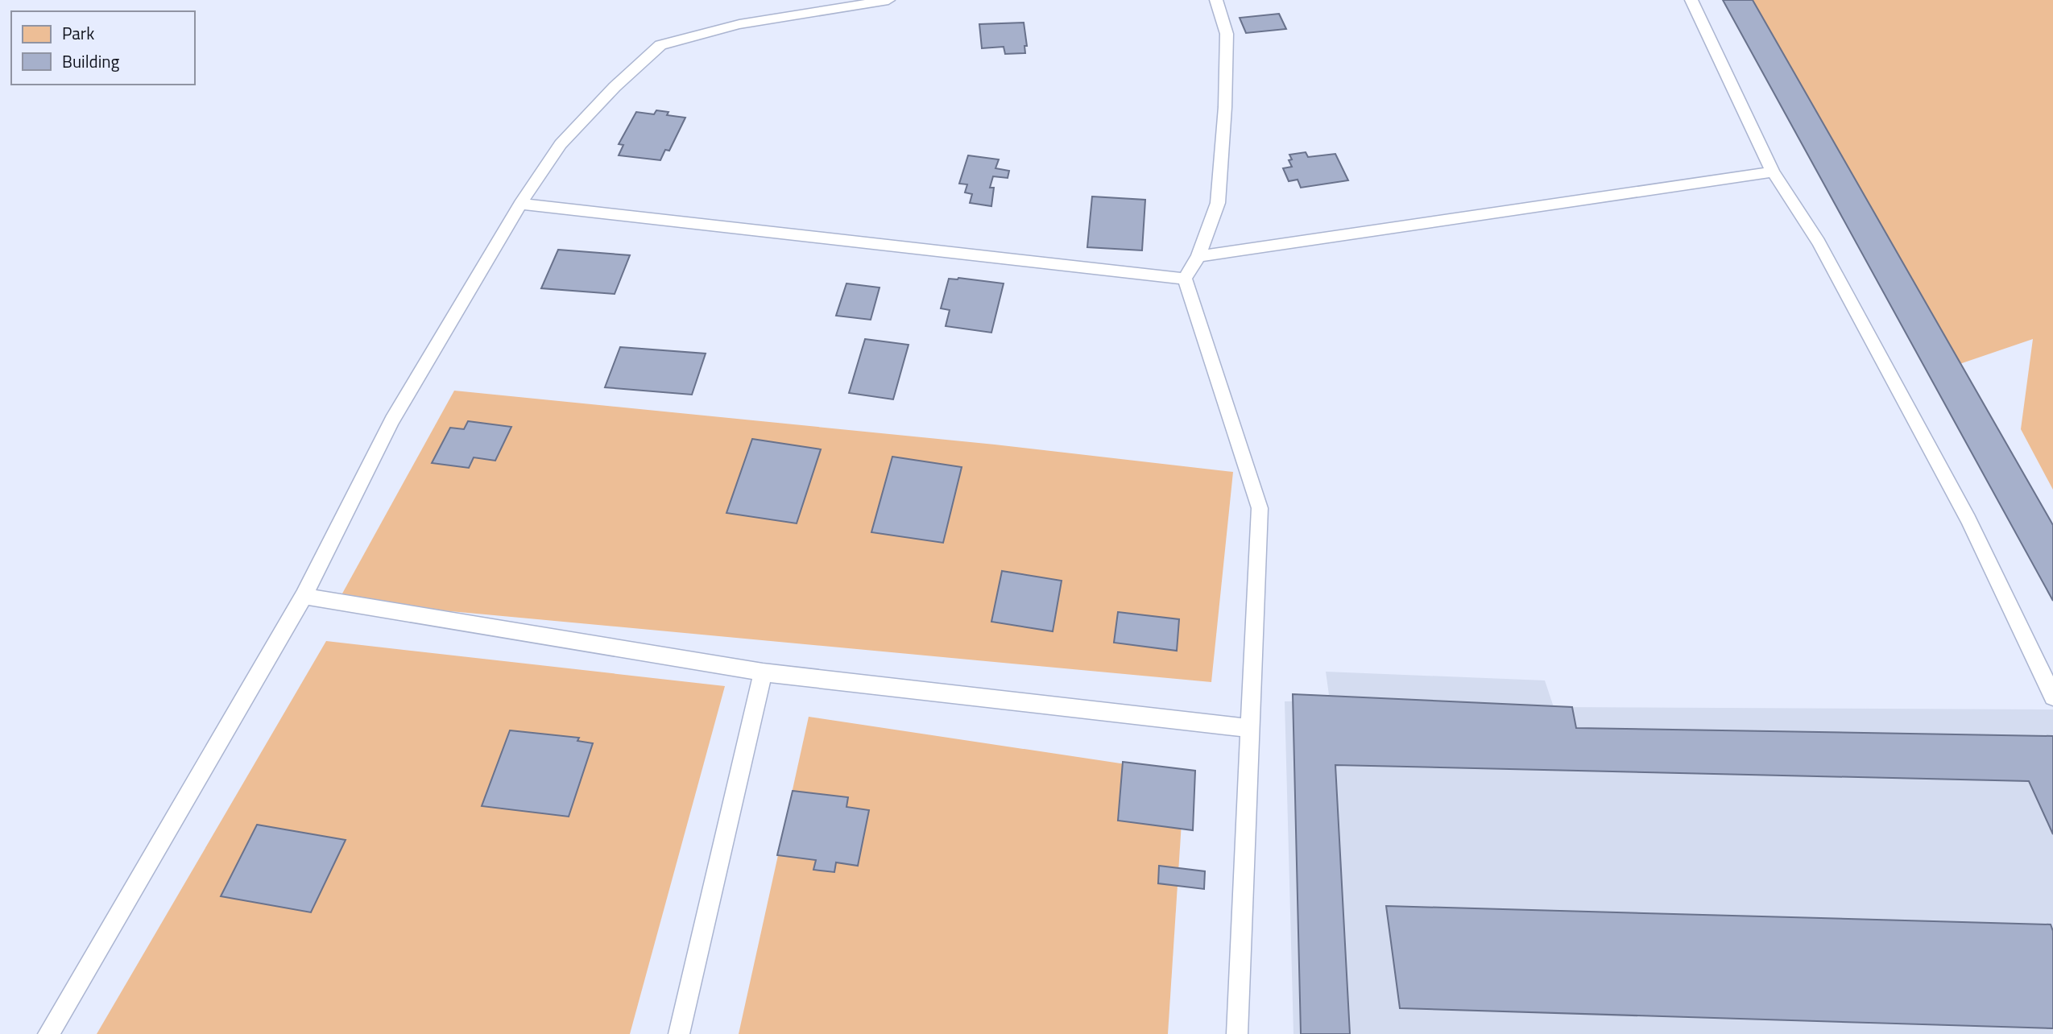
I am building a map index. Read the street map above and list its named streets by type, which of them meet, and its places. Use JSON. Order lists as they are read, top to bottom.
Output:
{
  "legend": ["Park", "Building"]
}
